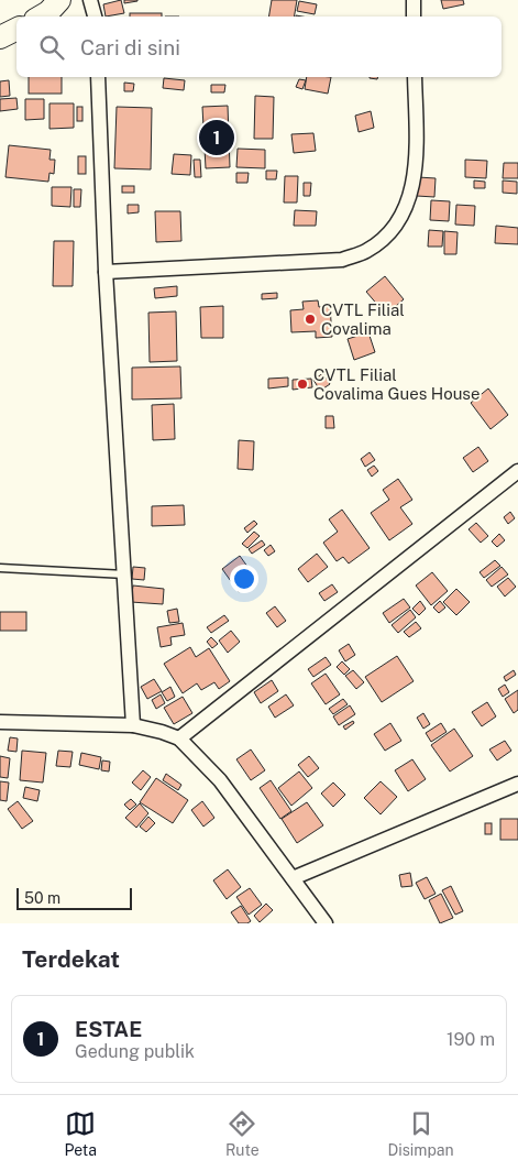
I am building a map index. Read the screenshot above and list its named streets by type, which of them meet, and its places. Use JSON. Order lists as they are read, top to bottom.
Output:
{
  "places": ["CVTL Filial Covalima", "CVTL Filial Covalima Gues House"],
  "scale_bar": "50 m",
  "page": {
    "search": "Cari di sini",
    "pins": "1",
    "scale": "50 m",
    "heading": "Terdekat",
    "list": [
      {
        "mark": "1",
        "name": "ESTAE",
        "note": "Gedung publik",
        "value": "190 m"
      }
    ],
    "nav": ["Peta", "Rute", "Disimpan"]
  }
}
